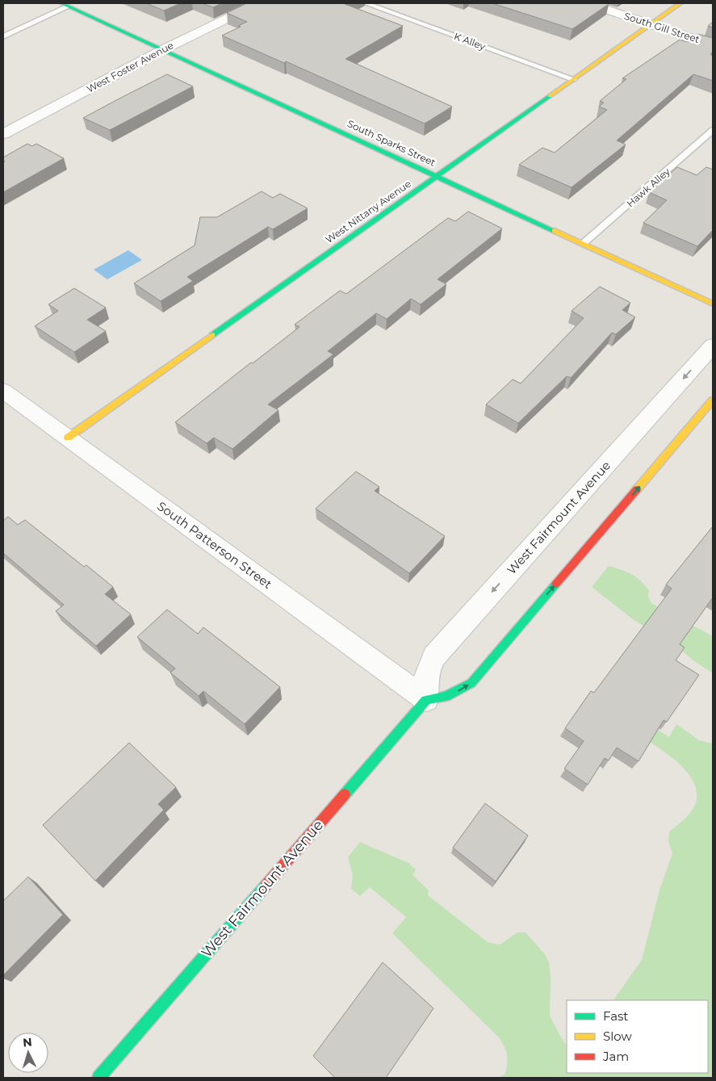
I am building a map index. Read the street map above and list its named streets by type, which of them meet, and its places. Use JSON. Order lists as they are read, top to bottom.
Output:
{
  "streets": {
    "street": [
      "South Gill Street",
      "West Foster Avenue",
      "South Sparks Street",
      "West Nittany Avenue",
      "West Fairmount Avenue",
      "South Patterson Street"
    ],
    "lane": ["K Alley", "Hawk Alley"]
  },
  "crossings": [
    ["South Gill Street", "West Nittany Avenue"],
    ["K Alley", "West Nittany Avenue"],
    ["West Foster Avenue", "South Sparks Street"],
    ["South Sparks Street", "Hawk Alley"],
    ["South Sparks Street", "West Nittany Avenue"],
    ["West Nittany Avenue", "South Patterson Street"],
    ["West Fairmount Avenue", "South Patterson Street"]
  ],
  "legend": ["Fast", "Slow", "Jam"],
  "north": "top"
}
